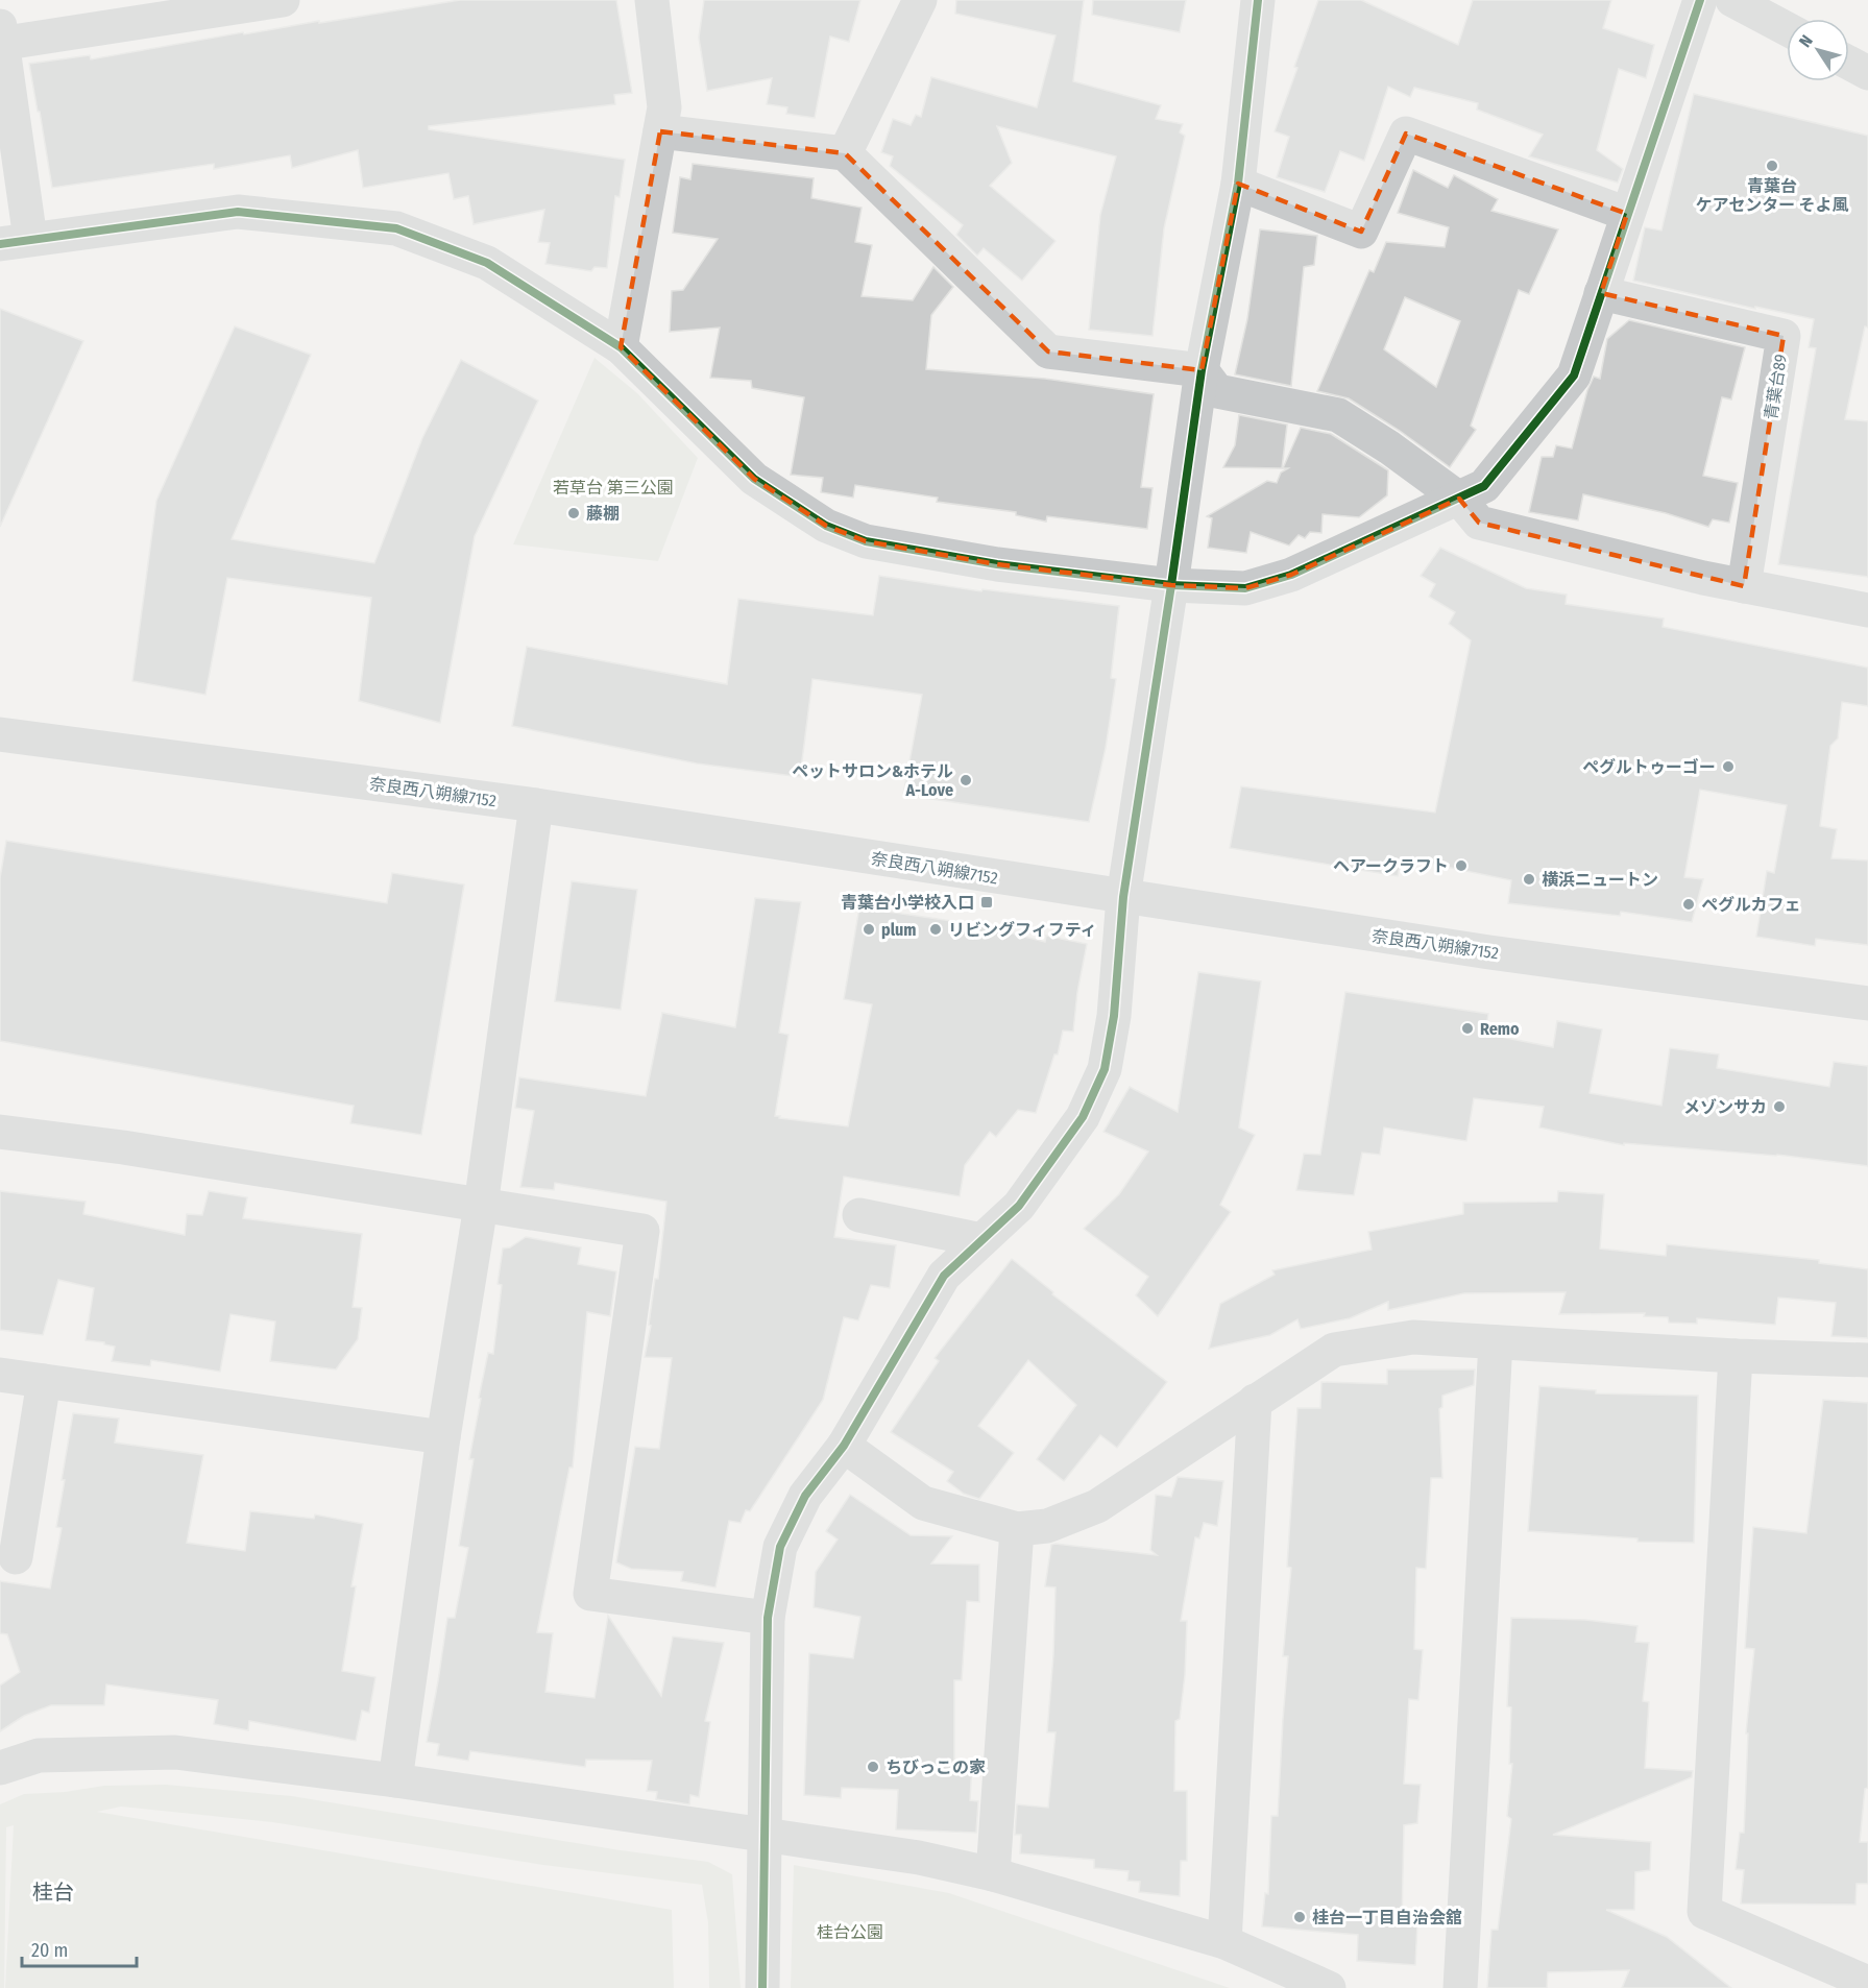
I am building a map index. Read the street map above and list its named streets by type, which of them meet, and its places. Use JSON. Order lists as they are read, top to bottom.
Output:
{
  "streets": {
    "street": ["青葉台89", "奈良西八朔線7152"]
  },
  "districts": ["桂台"],
  "parks": ["若草台 第三公園", "桂台公園"],
  "places": {
    "other": [
      "青葉台 ケアセンター そよ風",
      "藤棚",
      "ペグルトゥーゴー",
      "ペットサロン&ホテル A-Love",
      "ヘアークラフト",
      "横浜ニュートン",
      "ペグルカフェ",
      "plum",
      "リビングフィフティ",
      "Remo",
      "メゾンサカ",
      "ちびっこの家",
      "桂台一丁目自治会舘"
    ],
    "transit": ["青葉台小学校入口"]
  },
  "scale_bar": "20 m",
  "north": "top left"
}
